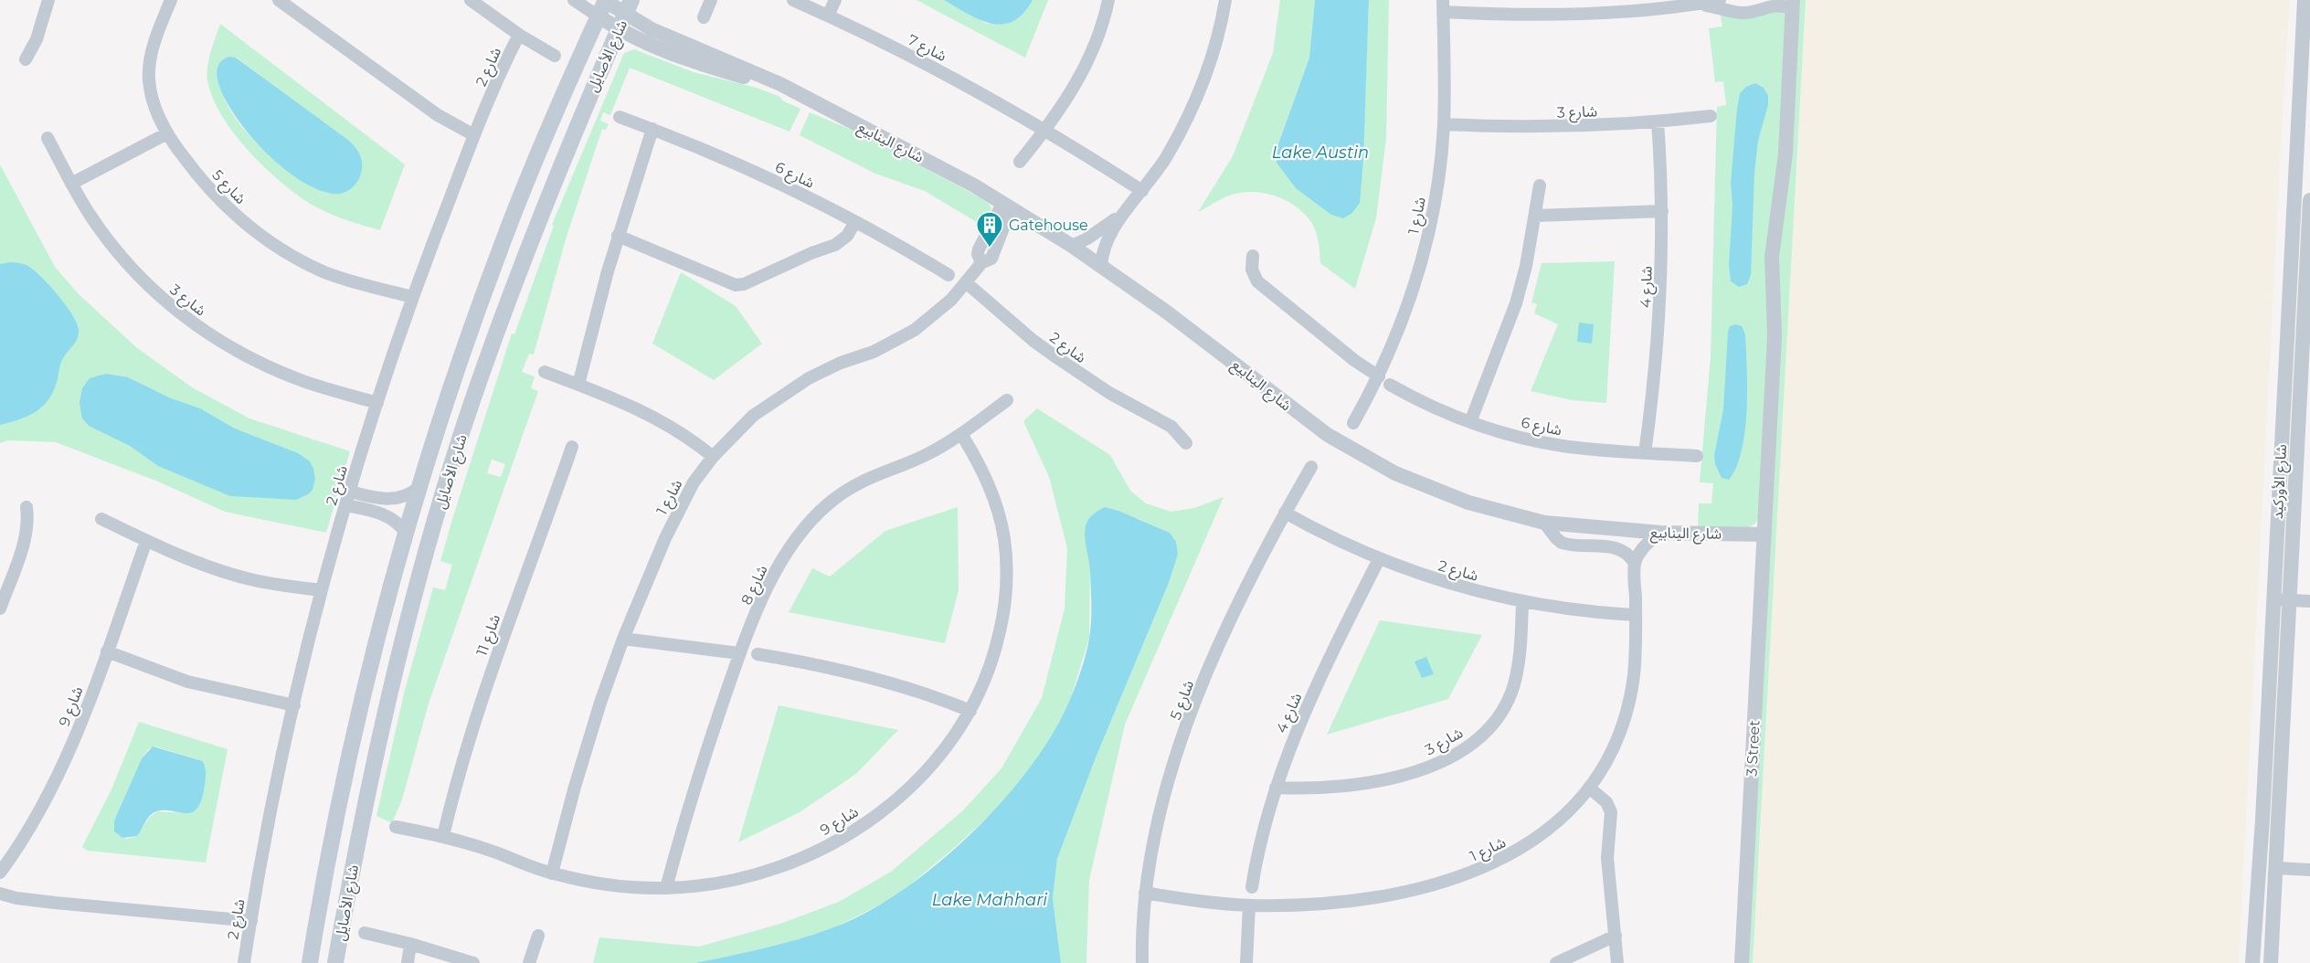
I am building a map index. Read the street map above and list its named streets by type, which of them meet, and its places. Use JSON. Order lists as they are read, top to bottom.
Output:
{
  "streets": {
    "main road": ["شارع الأصايل"],
    "street": [
      "شارع 7",
      "شارع 2",
      "شارع 3",
      "شارع الينابيع",
      "شارع 6",
      "شارع 5",
      "شارع 1",
      "شارع 4",
      "شارع الأوركيد",
      "شارع 8",
      "شارع 11",
      "شارع 9",
      "3 Street"
    ]
  },
  "crossings": [
    ["شارع الأصايل", "شارع الينابيع"],
    ["شارع 2", "شارع 3"],
    ["شارع 2", "شارع 5"],
    ["شارع 2", "شارع 1"],
    ["شارع 2", "شارع 4"],
    ["شارع 3", "شارع 1"],
    ["شارع 3", "شارع 4"],
    ["شارع الينابيع", "شارع 1"],
    ["شارع الينابيع", "3 Street"],
    ["شارع 6", "شارع 4"],
    ["شارع 5", "شارع 1"],
    ["شارع 1", "شارع 9"],
    ["شارع 8", "شارع 9"],
    ["شارع 11", "شارع 9"]
  ],
  "water": ["Lake Austin", "Lake Mahhari"],
  "places": {
    "building": ["Gatehouse"]
  }
}
